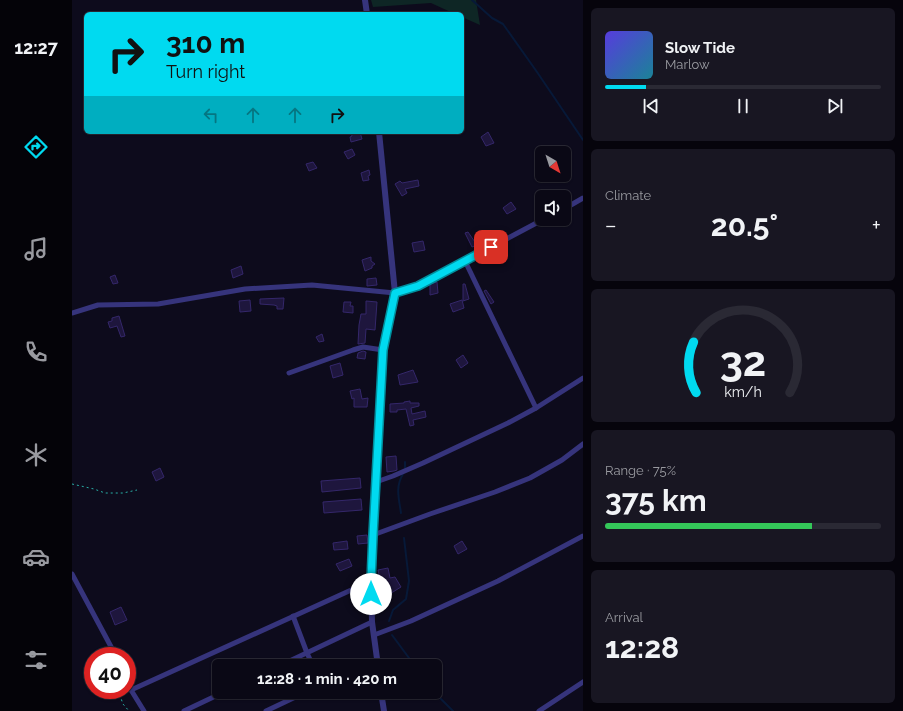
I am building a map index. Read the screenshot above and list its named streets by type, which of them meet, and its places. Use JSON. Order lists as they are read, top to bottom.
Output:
{
  "north": "bottom right",
  "page": {
    "tabs": "12:27",
    "turn": ["310 m", "Turn right"],
    "song": ["Slow Tide", "Marlow"],
    "tile": [
      "Climate",
      ["Range · 75%", "375 km"],
      ["Arrival", "12:28"]
    ],
    "heat": ["−", "20.5°", "+"],
    "limit": "40",
    "trip": "12:28 · 1 min · 420 m",
    "gauge": ["32", "km/h"]
  }
}
